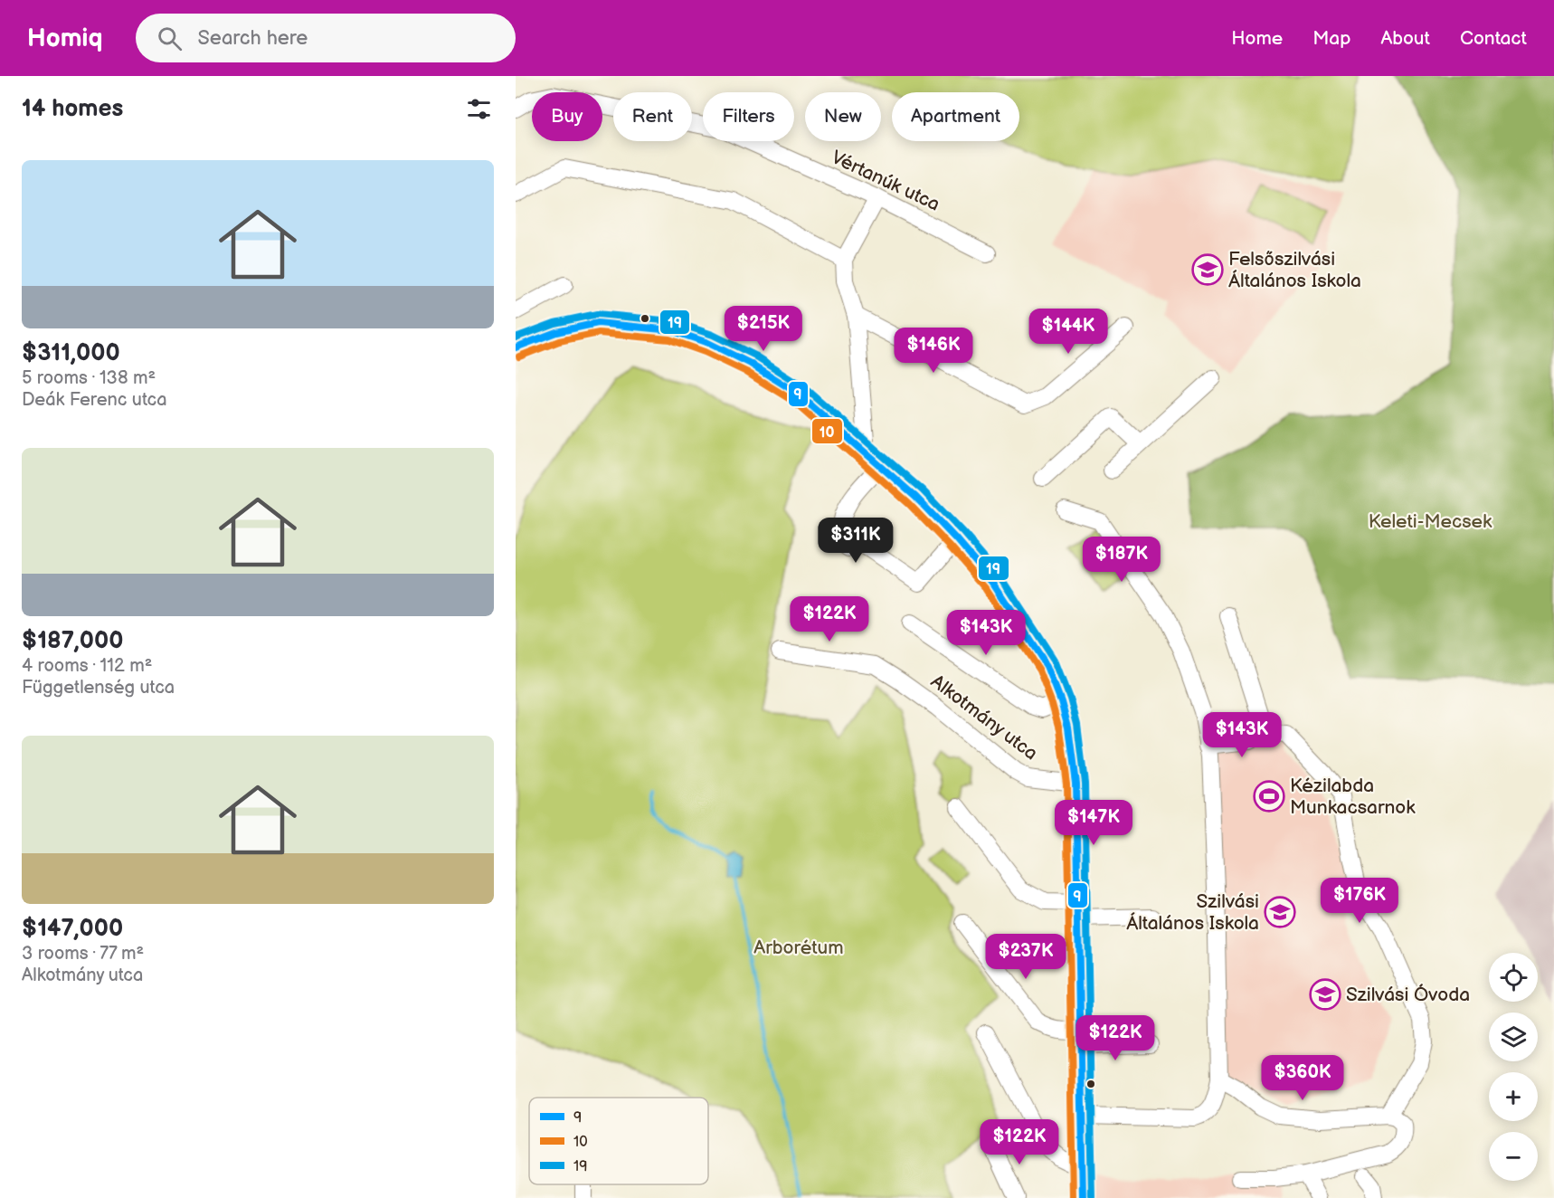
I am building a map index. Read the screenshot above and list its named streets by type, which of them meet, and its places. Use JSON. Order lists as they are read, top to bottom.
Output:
{
  "streets": {
    "street": ["Vértanúk utca", "Alkotmány utca"]
  },
  "parks": ["Keleti-Mecsek", "Arborétum"],
  "places": {
    "school or university": ["Felsőszilvási Általános Iskola", "Szilvási Általános Iskola", "Szilvási Óvoda"],
    "sports": ["Kézilabda Munkacsarnok"]
  },
  "lines": ["transit line 19", "transit line 9", "transit line 10"],
  "legend": ["9", "10", "19"],
  "page": {
    "header": "Homiq",
    "search": "Search here",
    "nav": [
      "Home",
      "Map",
      "About",
      "Contact"
    ],
    "heading": "14 homes",
    "chip": [
      "Buy",
      "Rent",
      "Filters",
      "New",
      "Apartment"
    ],
    "list": [
      {
        "name": "$311,000",
        "note": "5 rooms · 138 m² · Deák Ferenc utca"
      },
      {
        "name": "$187,000",
        "note": "4 rooms · 112 m² · Függetlenség utca"
      },
      {
        "name": "$147,000",
        "note": "3 rooms · 77 m² · Alkotmány utca"
      }
    ],
    "price": [
      "$215K",
      "$144K",
      "$146K",
      "$311K",
      "$187K",
      "$122K",
      "$143K",
      "$143K",
      "$147K",
      "$176K",
      "$237K",
      "$122K",
      "$360K",
      "$122K"
    ],
    "map_buttons": ["+", "−"]
  }
}
